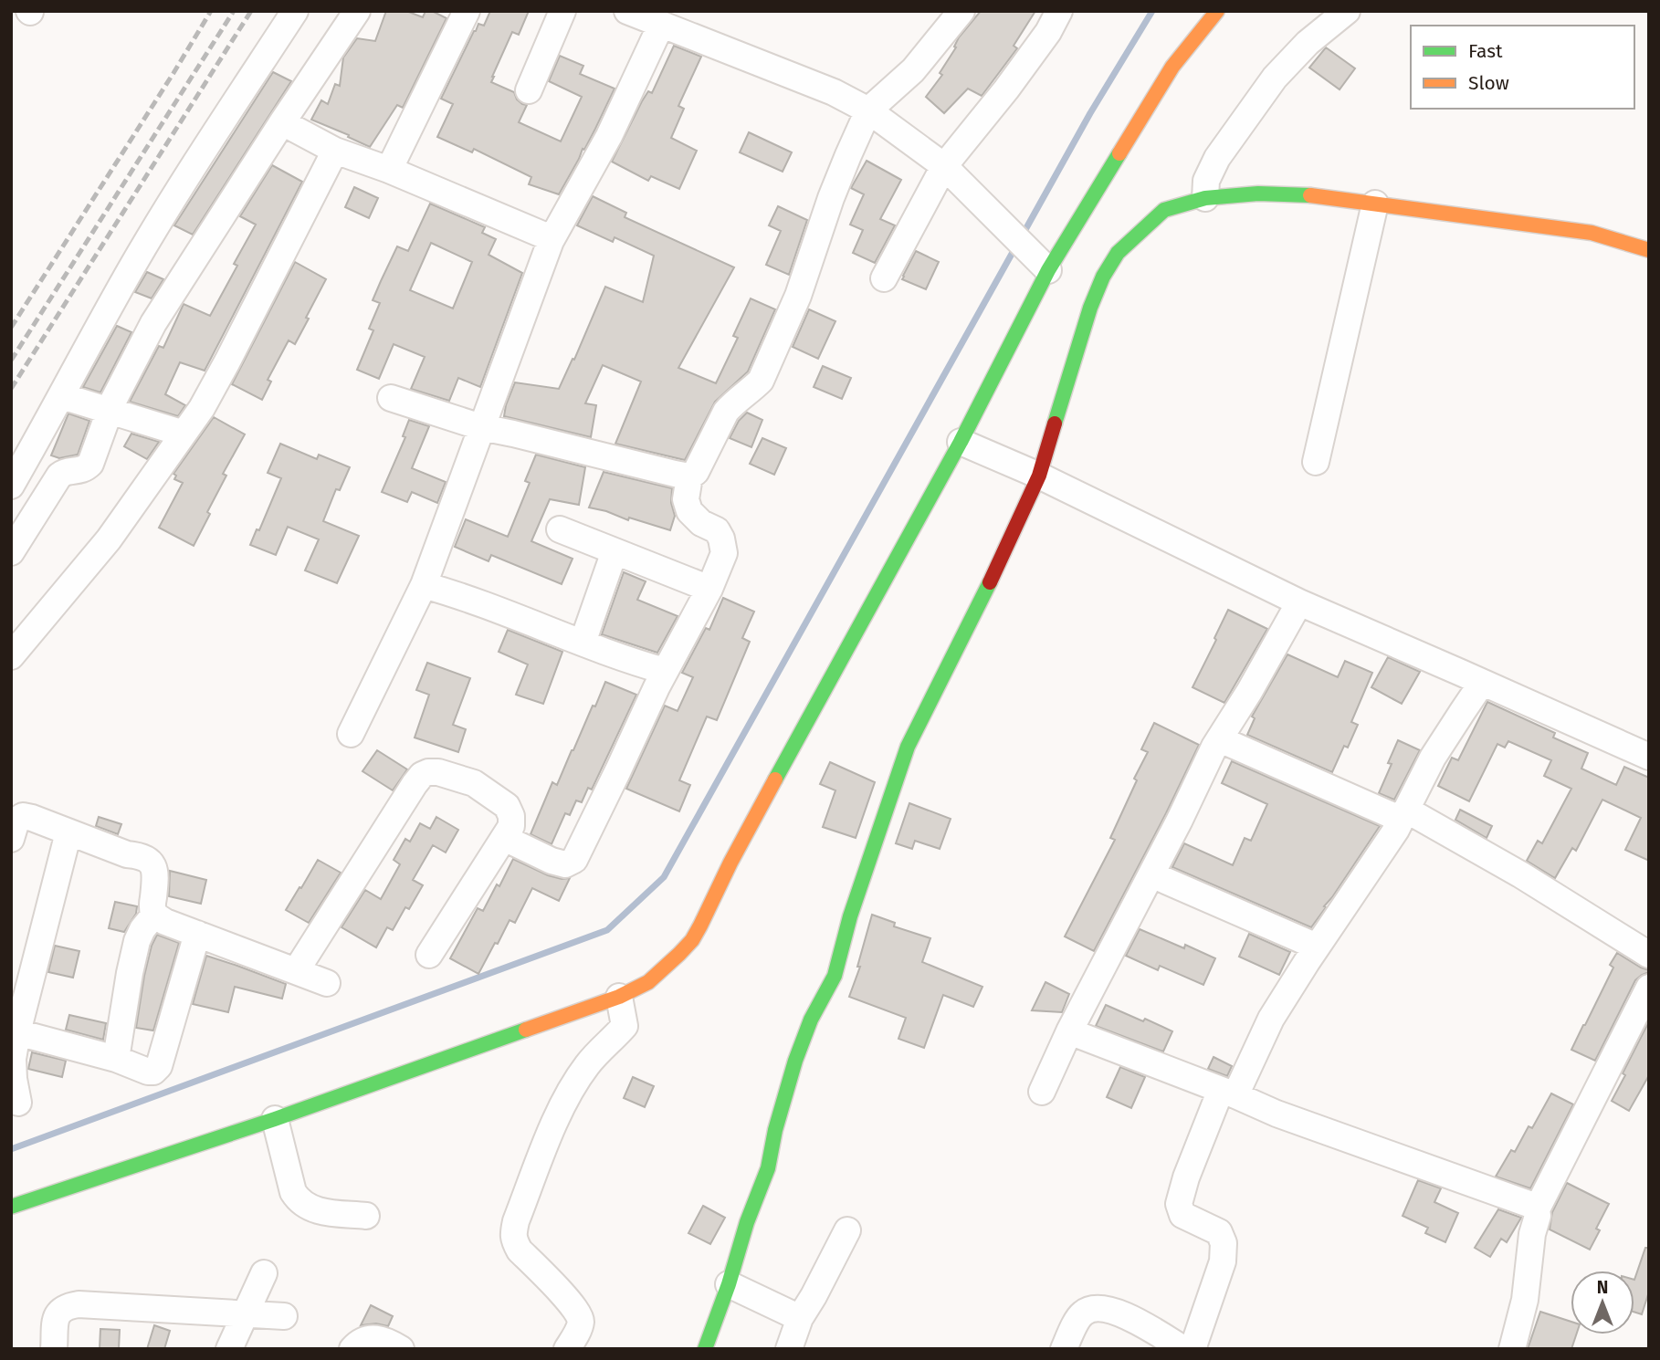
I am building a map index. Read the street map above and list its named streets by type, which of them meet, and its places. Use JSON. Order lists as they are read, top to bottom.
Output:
{
  "legend": ["Fast", "Slow"],
  "north": "top"
}
